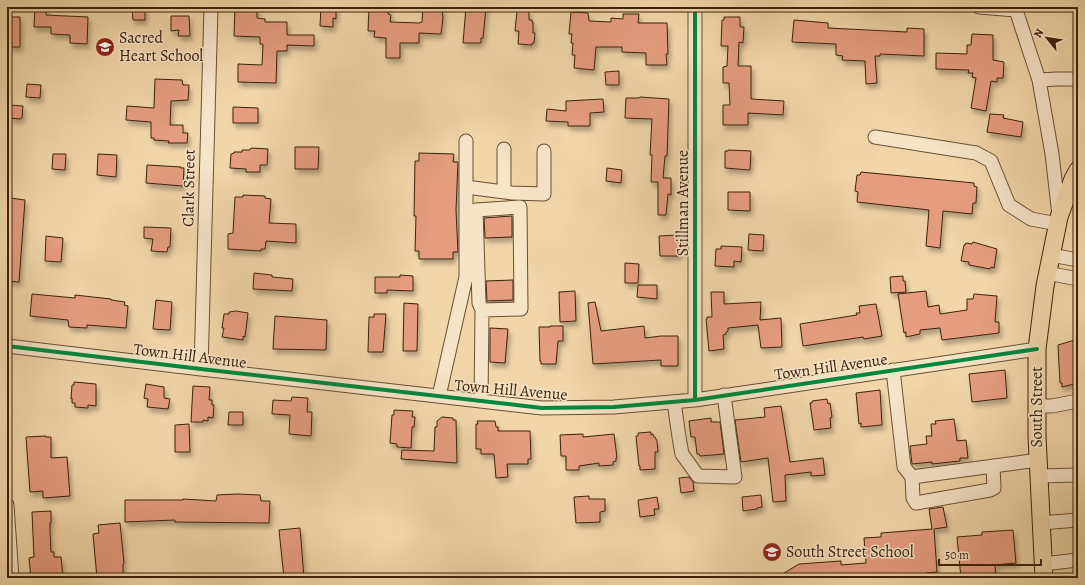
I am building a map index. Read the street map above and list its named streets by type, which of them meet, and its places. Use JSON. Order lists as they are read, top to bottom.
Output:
{
  "streets": {
    "main road": ["South Street"],
    "street": ["Clark Street", "Stillman Avenue", "Town Hill Avenue"]
  },
  "crossings": [
    ["Clark Street", "Town Hill Avenue"],
    ["Stillman Avenue", "Town Hill Avenue"],
    ["Town Hill Avenue", "South Street"]
  ],
  "places": {
    "school or university": ["Sacred Heart School", "South Street School"]
  },
  "scale_bar": "50 m",
  "north": "top left"
}
